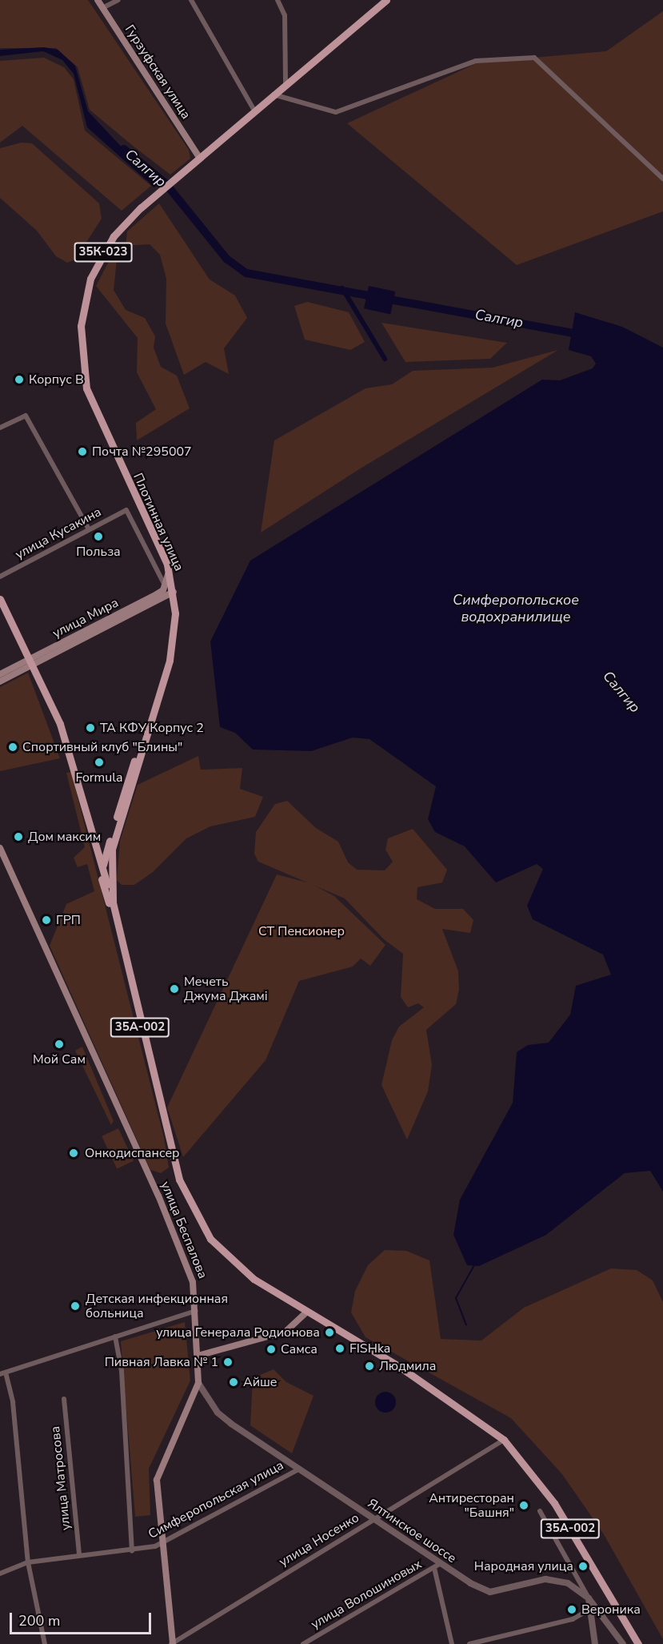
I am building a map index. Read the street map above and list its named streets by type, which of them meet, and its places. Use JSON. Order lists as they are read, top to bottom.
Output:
{
  "streets": {
    "main road": [
      "Гурзуфская улица",
      "35К-023",
      "Плотинная улица",
      "улица Мира",
      "35А-002",
      "улица Беспалова"
    ],
    "street": [
      "улица Кусакина",
      "улица Матросова",
      "Симферопольская улица",
      "Ялтинское шоссе",
      "улица Носенко",
      "улица Волошиновых"
    ]
  },
  "crossings": [
    ["Гурзуфская улица", "35К-023"],
    ["Гурзуфская улица", "Плотинная улица"],
    ["35К-023", "Плотинная улица"],
    ["35К-023", "улица Мира"],
    ["35К-023", "35А-002"],
    ["Плотинная улица", "улица Кусакина"],
    ["Плотинная улица", "улица Мира"],
    ["Плотинная улица", "35А-002"],
    ["улица Мира", "35А-002"],
    ["35А-002", "улица Носенко"],
    ["улица Беспалова", "Симферопольская улица"],
    ["улица Беспалова", "Ялтинское шоссе"],
    ["улица Беспалова", "улица Носенко"],
    ["улица Матросова", "Симферопольская улица"],
    ["Симферопольская улица", "Ялтинское шоссе"],
    ["Ялтинское шоссе", "улица Носенко"],
    ["Ялтинское шоссе", "улица Волошиновых"]
  ],
  "water": ["Салгир", "Симферопольское водохранилище"],
  "parks": ["СТ Пенсионер"],
  "places": [
    "Корпус В",
    "Почта №295007",
    "Польза",
    "ТА КФУ Корпус 2",
    "Спортивный клуб \"Блины\"",
    "Formula",
    "Дом максим",
    "ГРП",
    "Мечеть Джума Джамі",
    "Мой Сам",
    "Онкодиспансер",
    "Детская инфекционная больница",
    "улица Генерала Родионова",
    "FISHka",
    "Самса",
    "Пивная Лавка № 1",
    "Людмила",
    "Айше",
    "Антиресторан \"Башня\"",
    "Народная улица",
    "Вероника"
  ],
  "scale_bar": "200 m"
}
